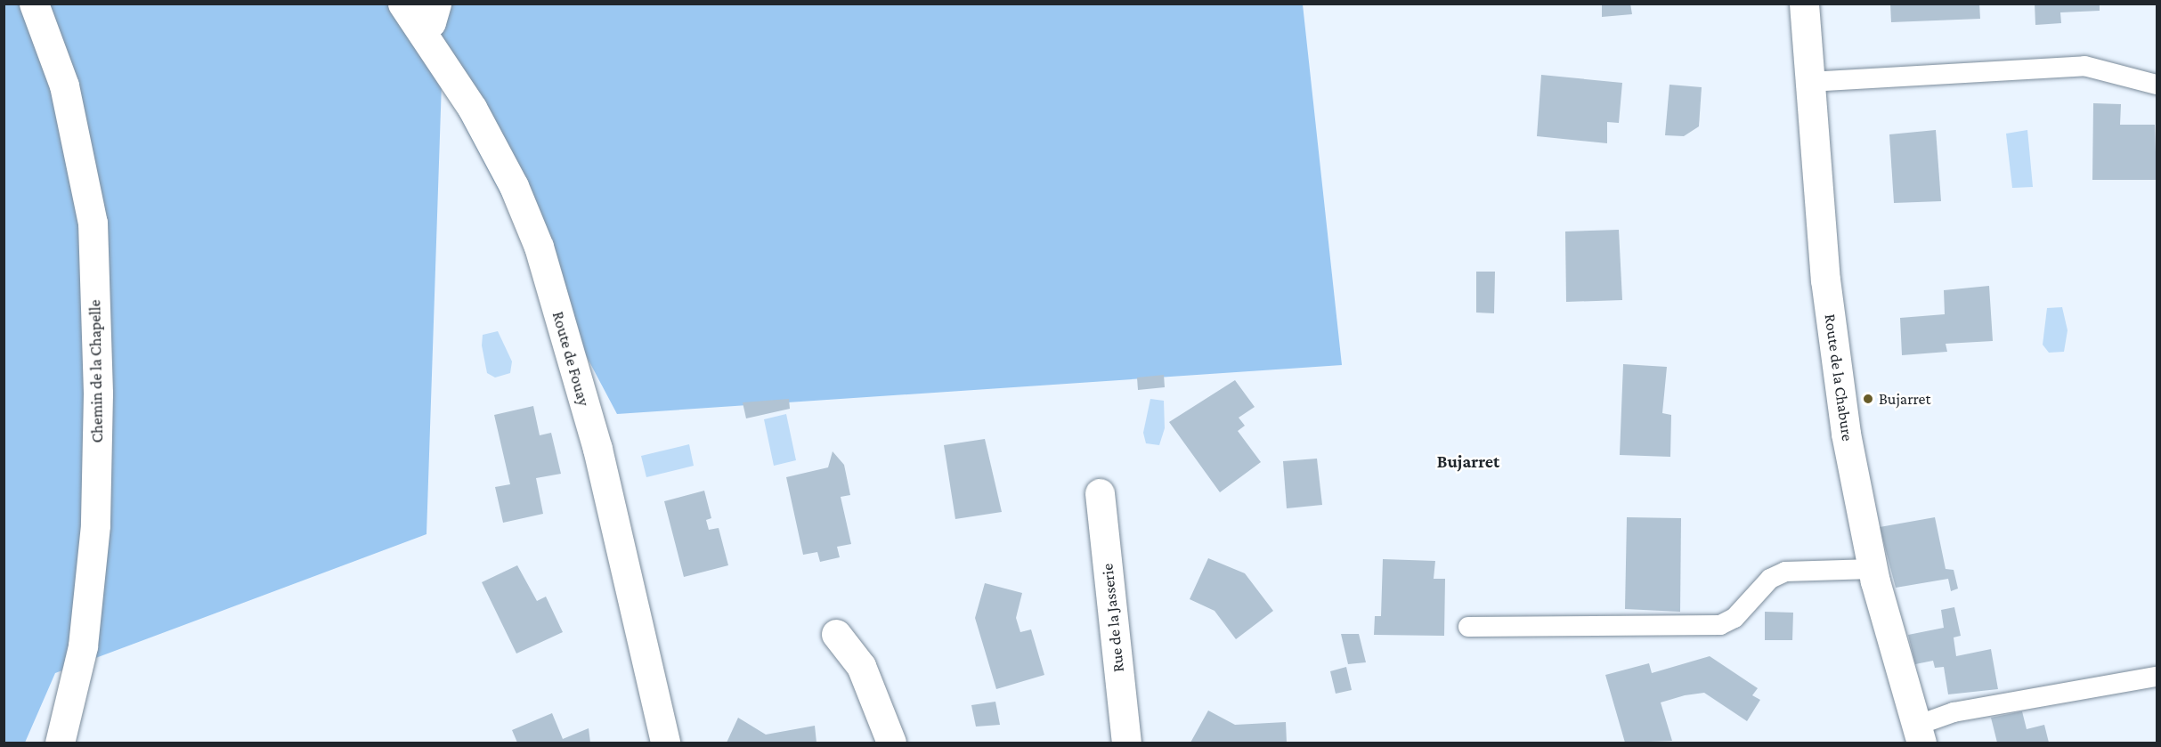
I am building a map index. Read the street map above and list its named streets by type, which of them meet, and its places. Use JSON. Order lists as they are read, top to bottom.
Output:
{
  "streets": {
    "street": [
      "Route de Fouay",
      "Chemin de la Chapelle",
      "Route de la Chabure",
      "Rue de la Jasserie"
    ]
  },
  "districts": ["Bujarret"],
  "places": ["Bujarret"]
}
